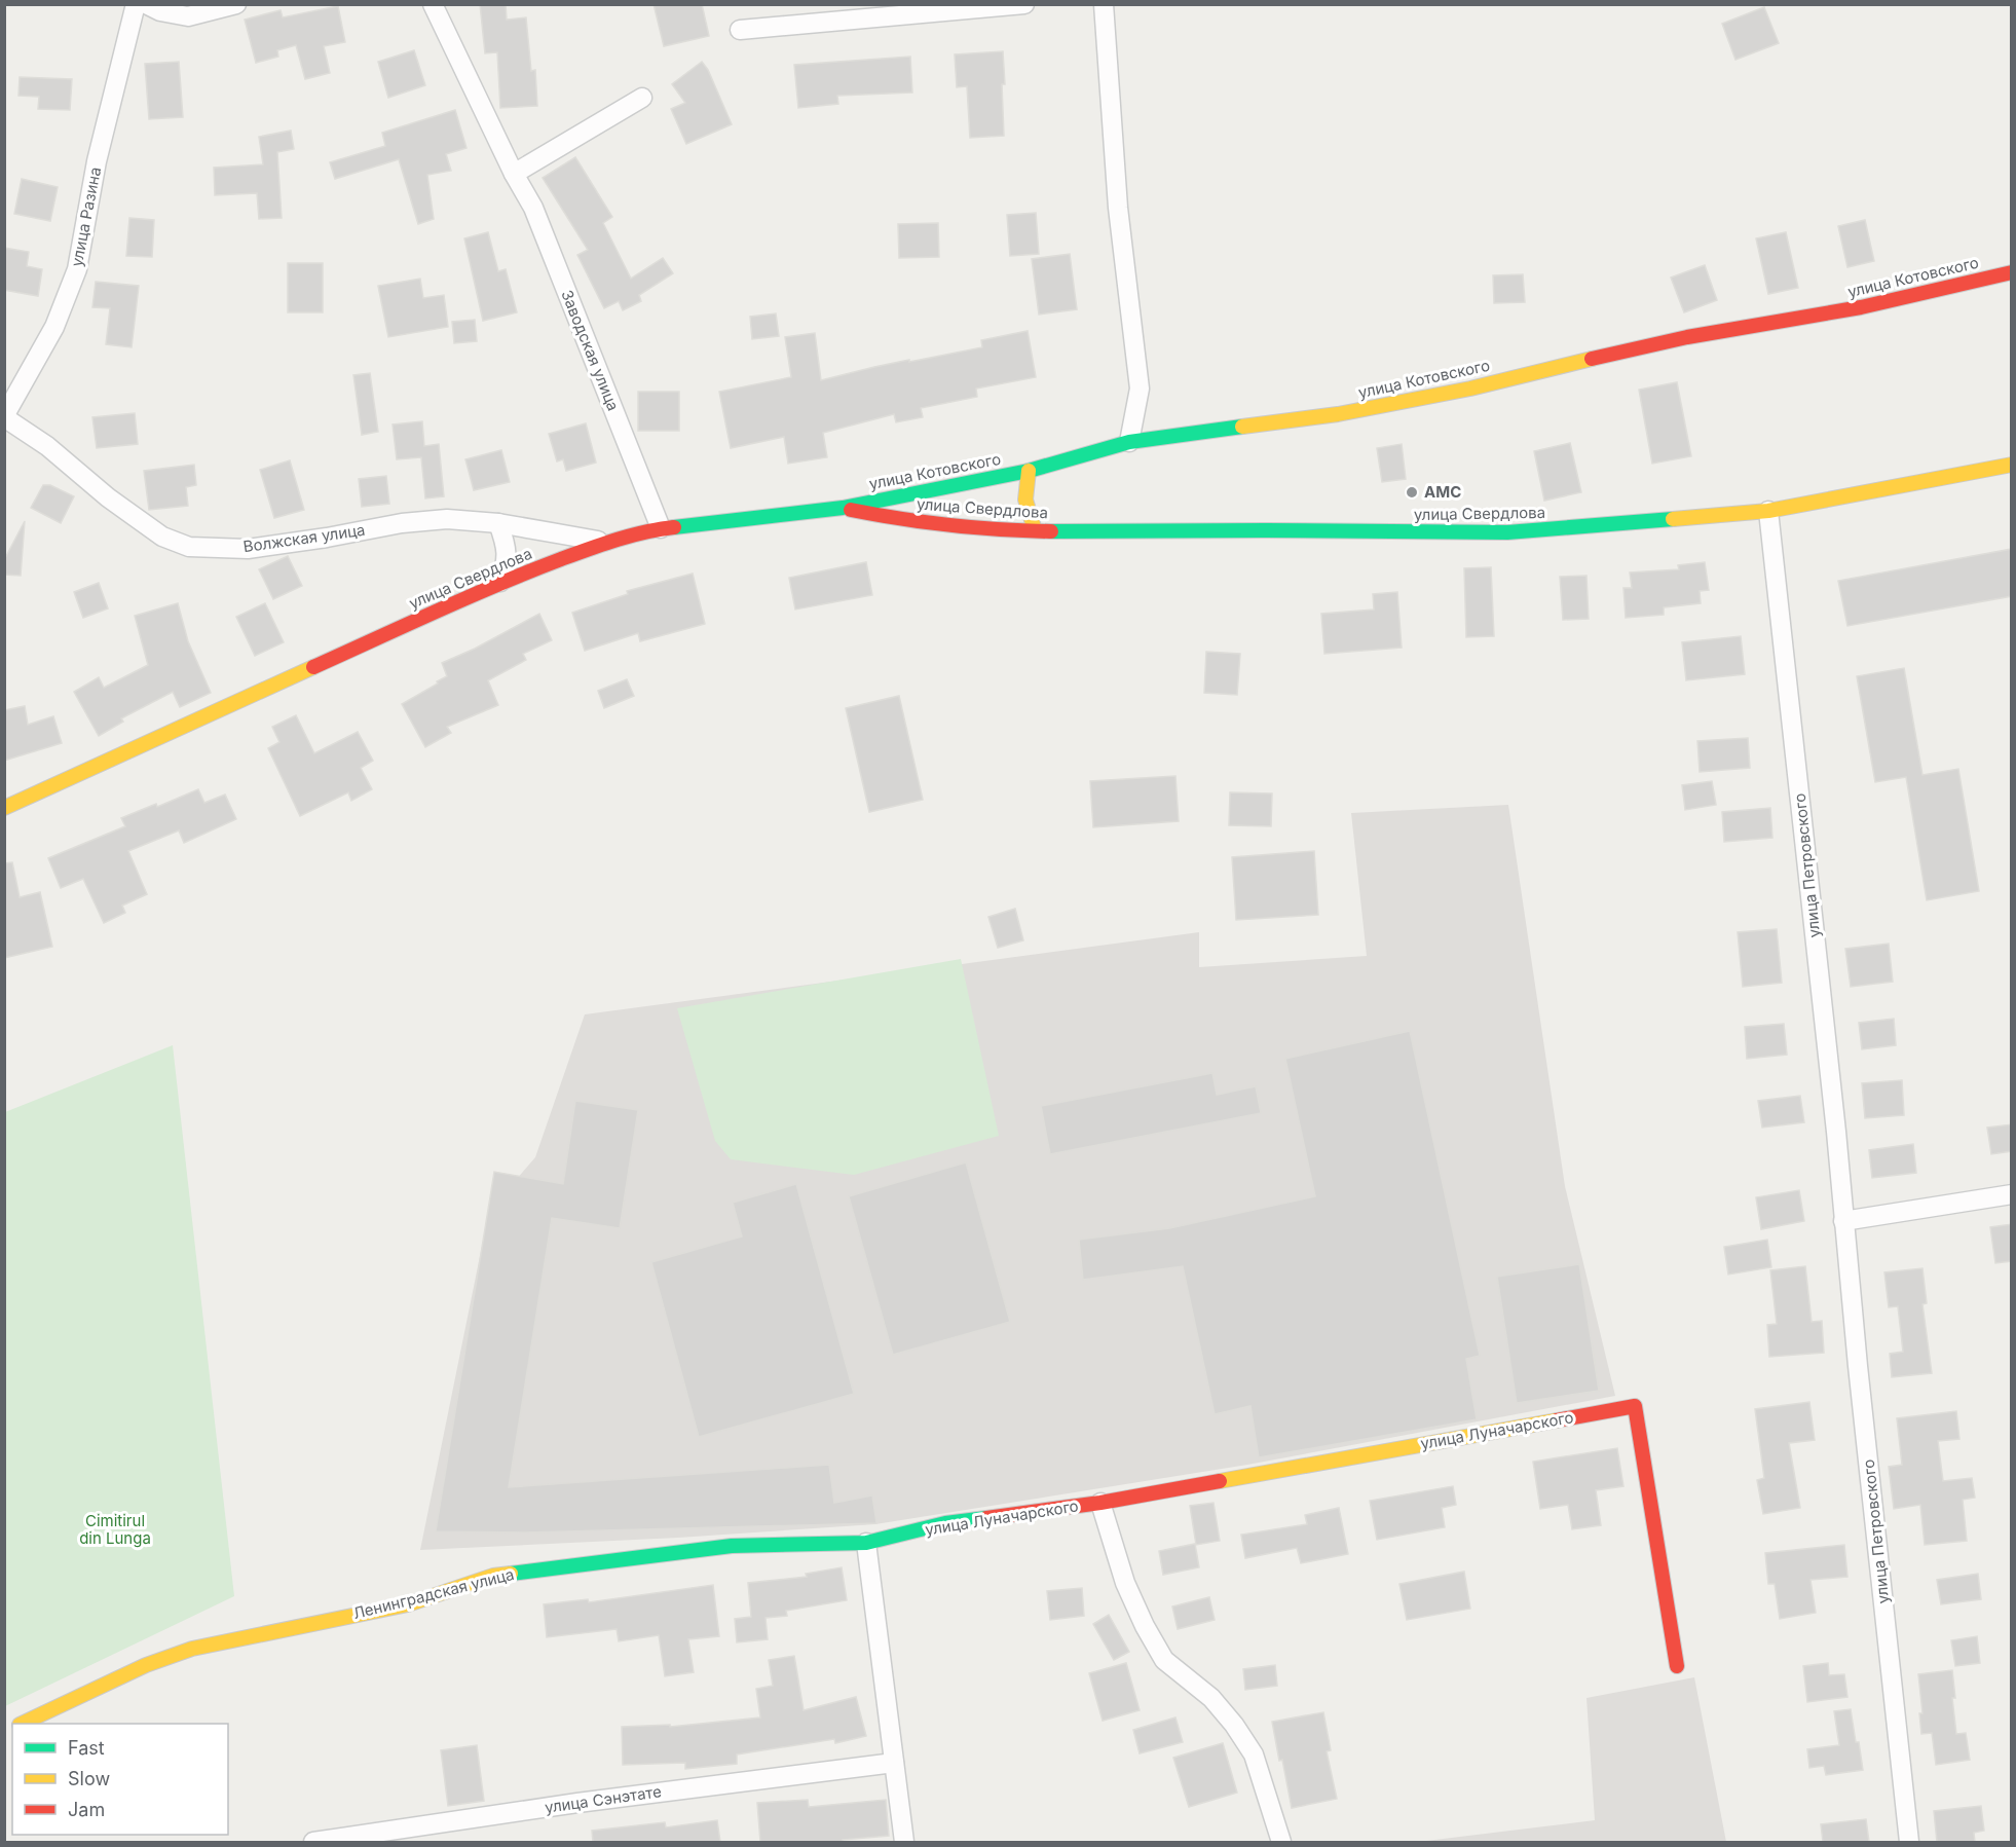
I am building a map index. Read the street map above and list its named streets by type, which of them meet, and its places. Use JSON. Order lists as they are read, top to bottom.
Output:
{
  "streets": {
    "main road": [
      "улица Котовского",
      "улица Свердлова",
      "улица Луначарского",
      "Ленинградская улица"
    ],
    "street": [
      "улица Разина",
      "Заводская улица",
      "Волжская улица",
      "улица Петровского",
      "улица Сэнэтате"
    ]
  },
  "crossings": [
    ["улица Разина", "Волжская улица"],
    ["улица Котовского", "улица Свердлова"],
    ["Заводская улица", "улица Свердлова"],
    ["улица Свердлова", "Волжская улица"],
    ["улица Свердлова", "улица Петровского"],
    ["улица Луначарского", "Ленинградская улица"]
  ],
  "parks": ["Cimitirul din Lunga"],
  "places": ["AMC"],
  "legend": ["Fast", "Slow", "Jam"]
}
